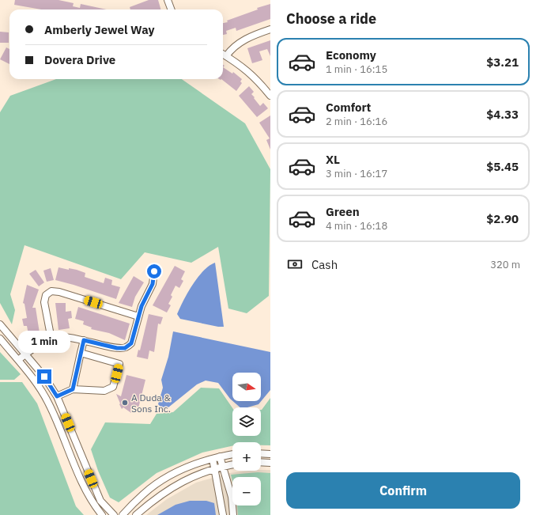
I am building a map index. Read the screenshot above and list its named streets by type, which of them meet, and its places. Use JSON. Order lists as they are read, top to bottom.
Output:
{
  "places": ["A Duda & Sons Inc."],
  "north": "right",
  "page": {
    "heading": "Choose a ride",
    "banner": ["Amberly Jewel Way", "Dovera Drive"],
    "list": [
      {
        "name": "Economy",
        "note": "1 min · 16:15",
        "value": "$3.21"
      },
      {
        "name": "Comfort",
        "note": "2 min · 16:16",
        "value": "$4.33"
      },
      {
        "name": "XL",
        "note": "3 min · 16:17",
        "value": "$5.45"
      },
      {
        "name": "Green",
        "note": "4 min · 16:18",
        "value": "$2.90"
      }
    ],
    "pay": ["Cash", "320 m"],
    "bubble": "1 min",
    "map_buttons": ["+", "−"],
    "buttons": "Confirm"
  }
}
